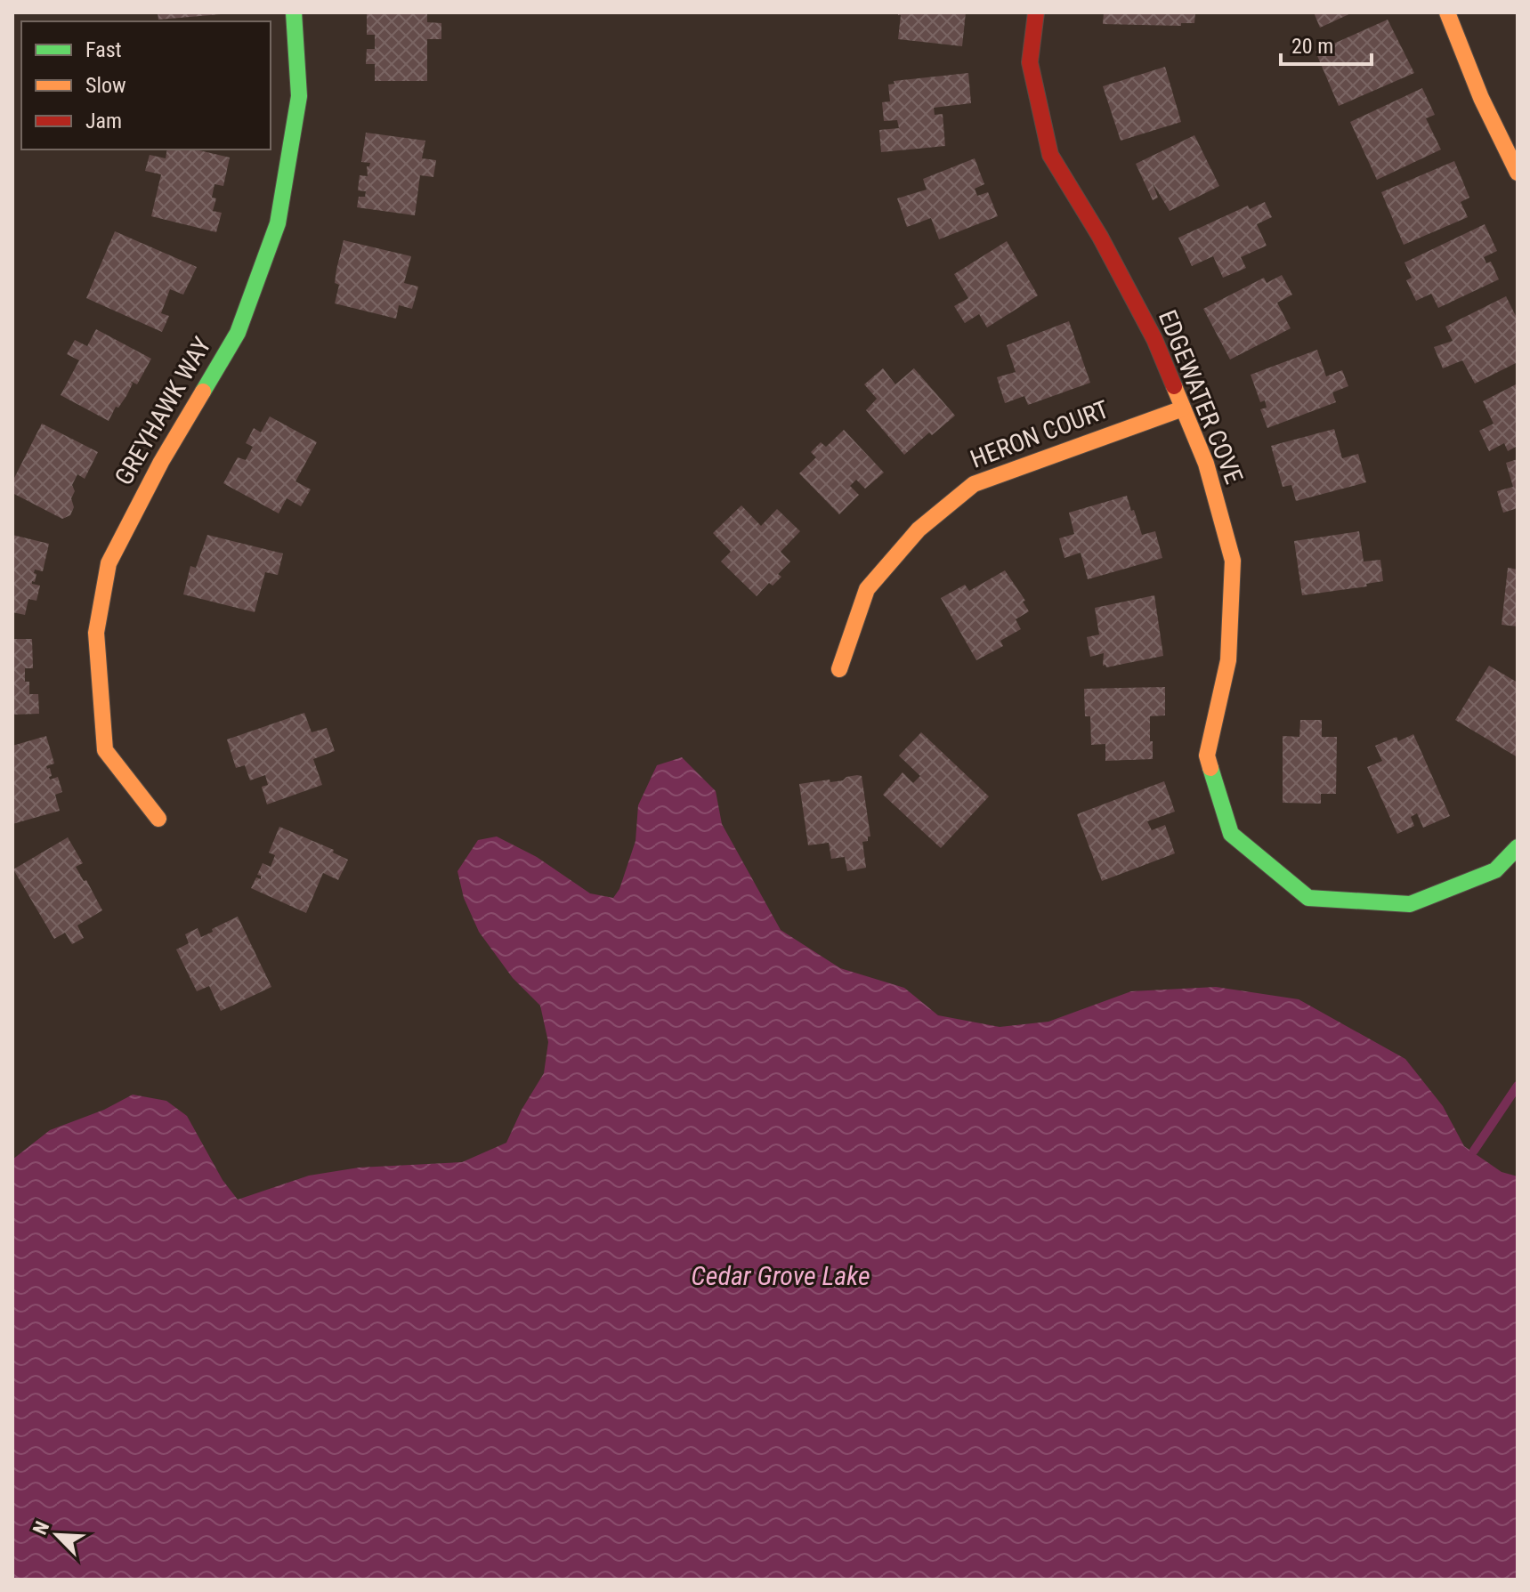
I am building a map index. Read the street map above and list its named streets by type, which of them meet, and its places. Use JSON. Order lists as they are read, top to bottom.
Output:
{
  "streets": {
    "street": ["EDGEWATER COVE", "GREYHAWK WAY", "HERON COURT"]
  },
  "crossings": [
    ["EDGEWATER COVE", "HERON COURT"]
  ],
  "water": ["Cedar Grove Lake"],
  "legend": ["Fast", "Slow", "Jam"],
  "scale_bar": "20 m",
  "north": "top left"
}
